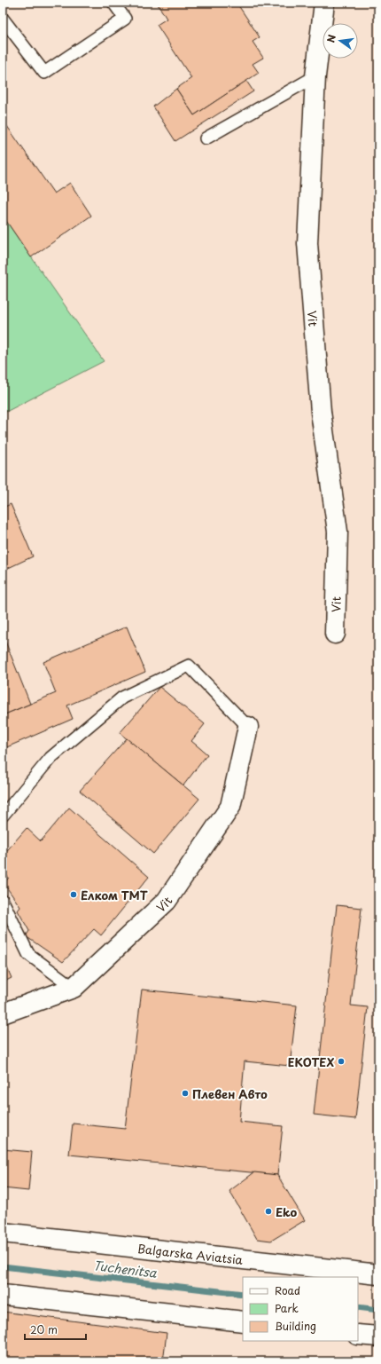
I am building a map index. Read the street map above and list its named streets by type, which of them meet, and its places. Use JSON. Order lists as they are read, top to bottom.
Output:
{
  "streets": {
    "street": ["Vit", "Balgarska Aviatsia"]
  },
  "water": ["Tuchenitsa"],
  "places": [
    "Елком ТМТ",
    "EKOTEX",
    "Плевен Авто",
    "Eko"
  ],
  "legend": ["Road", "Park", "Building"],
  "scale_bar": "20 m",
  "north": "left"
}
